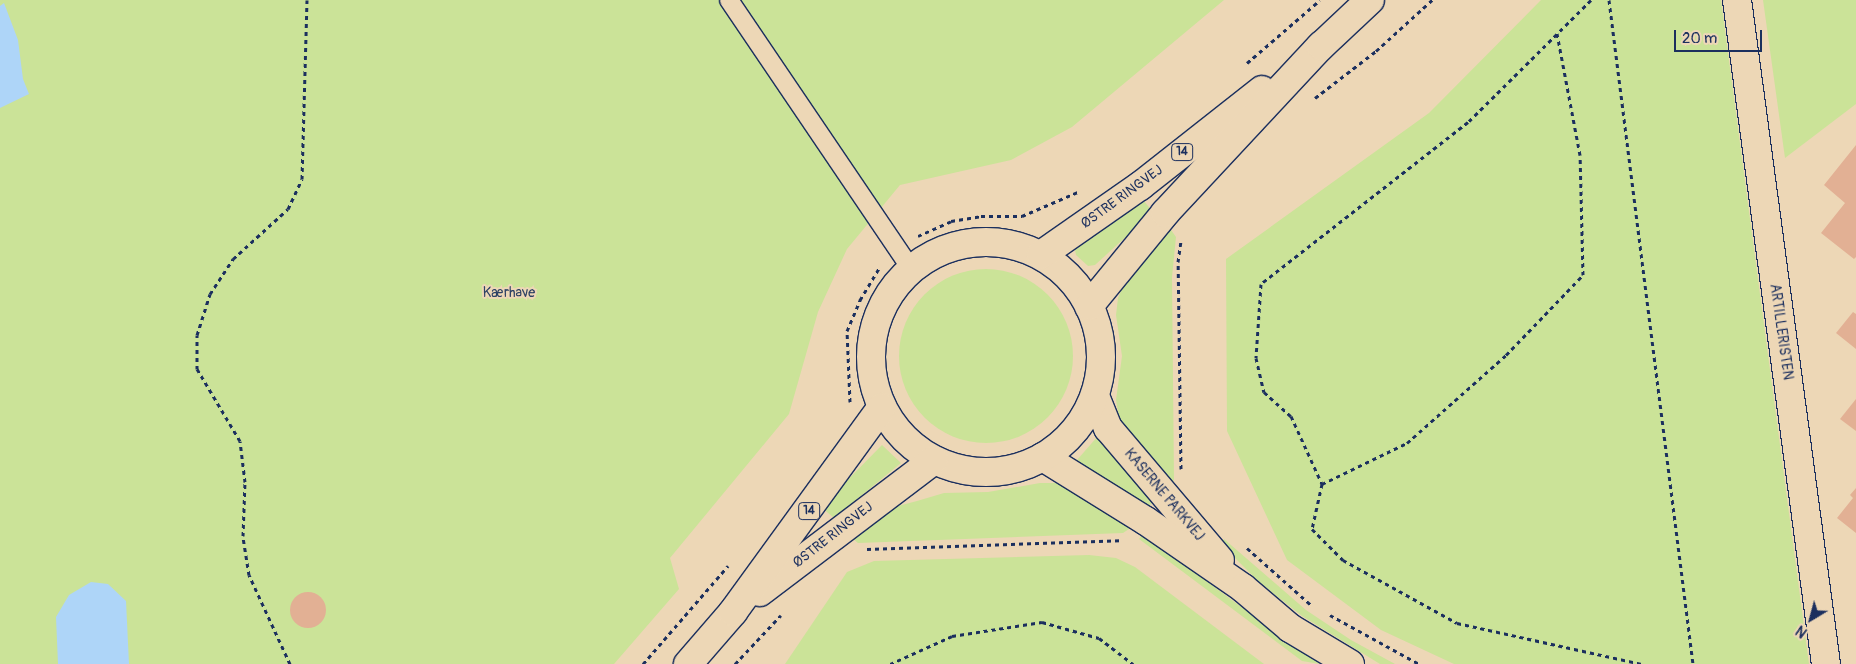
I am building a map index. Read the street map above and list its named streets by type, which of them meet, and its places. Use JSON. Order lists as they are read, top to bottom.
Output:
{
  "streets": {
    "main road": [
      "14",
      "ØSTRE RINGVEJ",
      "ARTILLERISTEN",
      "KASERNE PARKVEJ"
    ]
  },
  "parks": ["Kærhave"],
  "scale_bar": "20 m",
  "north": "bottom left"
}
